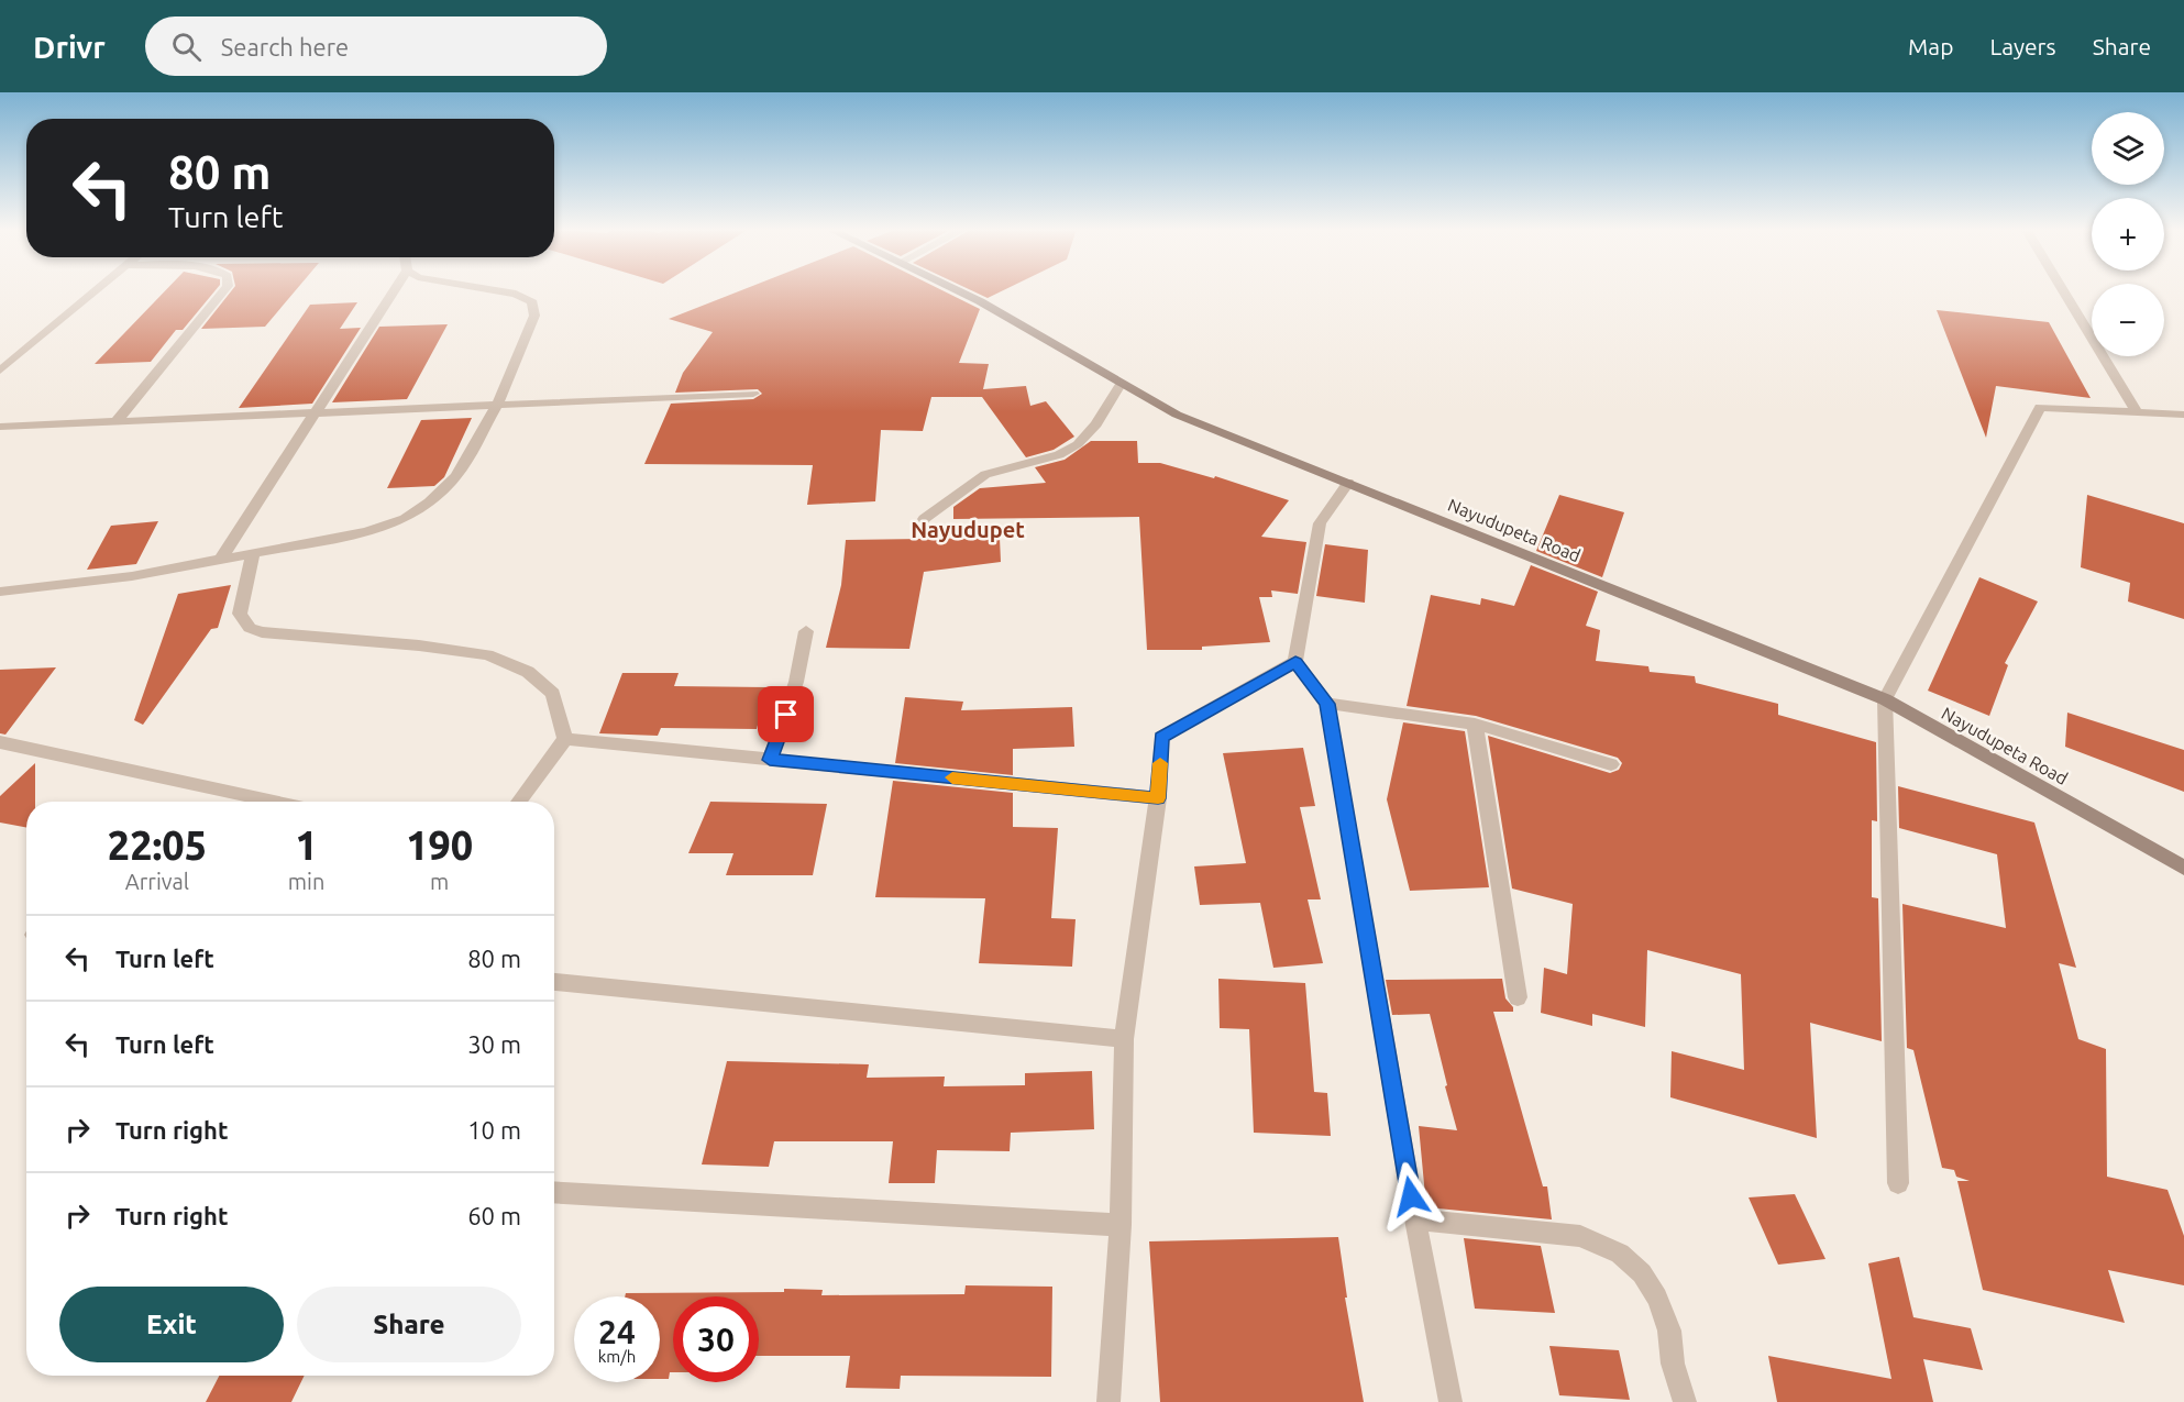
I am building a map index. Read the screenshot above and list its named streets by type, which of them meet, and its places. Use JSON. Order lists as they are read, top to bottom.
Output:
{
  "streets": {
    "street": ["Nayudupeta Road"]
  },
  "districts": ["Nayudupet"],
  "page": {
    "header": "Drivr",
    "search": "Search here",
    "nav": ["Map", "Layers", "Share"],
    "map_buttons": ["+", "−"],
    "turn": ["80 m", "Turn left"],
    "eta": [
      "22:05",
      "Arrival",
      "1",
      "min",
      "190",
      "m"
    ],
    "list": [
      {
        "name": "Turn left",
        "value": "80 m"
      },
      {
        "name": "Turn left",
        "value": "30 m"
      },
      {
        "name": "Turn right",
        "value": "10 m"
      },
      {
        "name": "Turn right",
        "value": "60 m"
      }
    ],
    "buttons": ["Exit", "Share"],
    "speed": "24 km/h",
    "limit": "30"
  }
}
